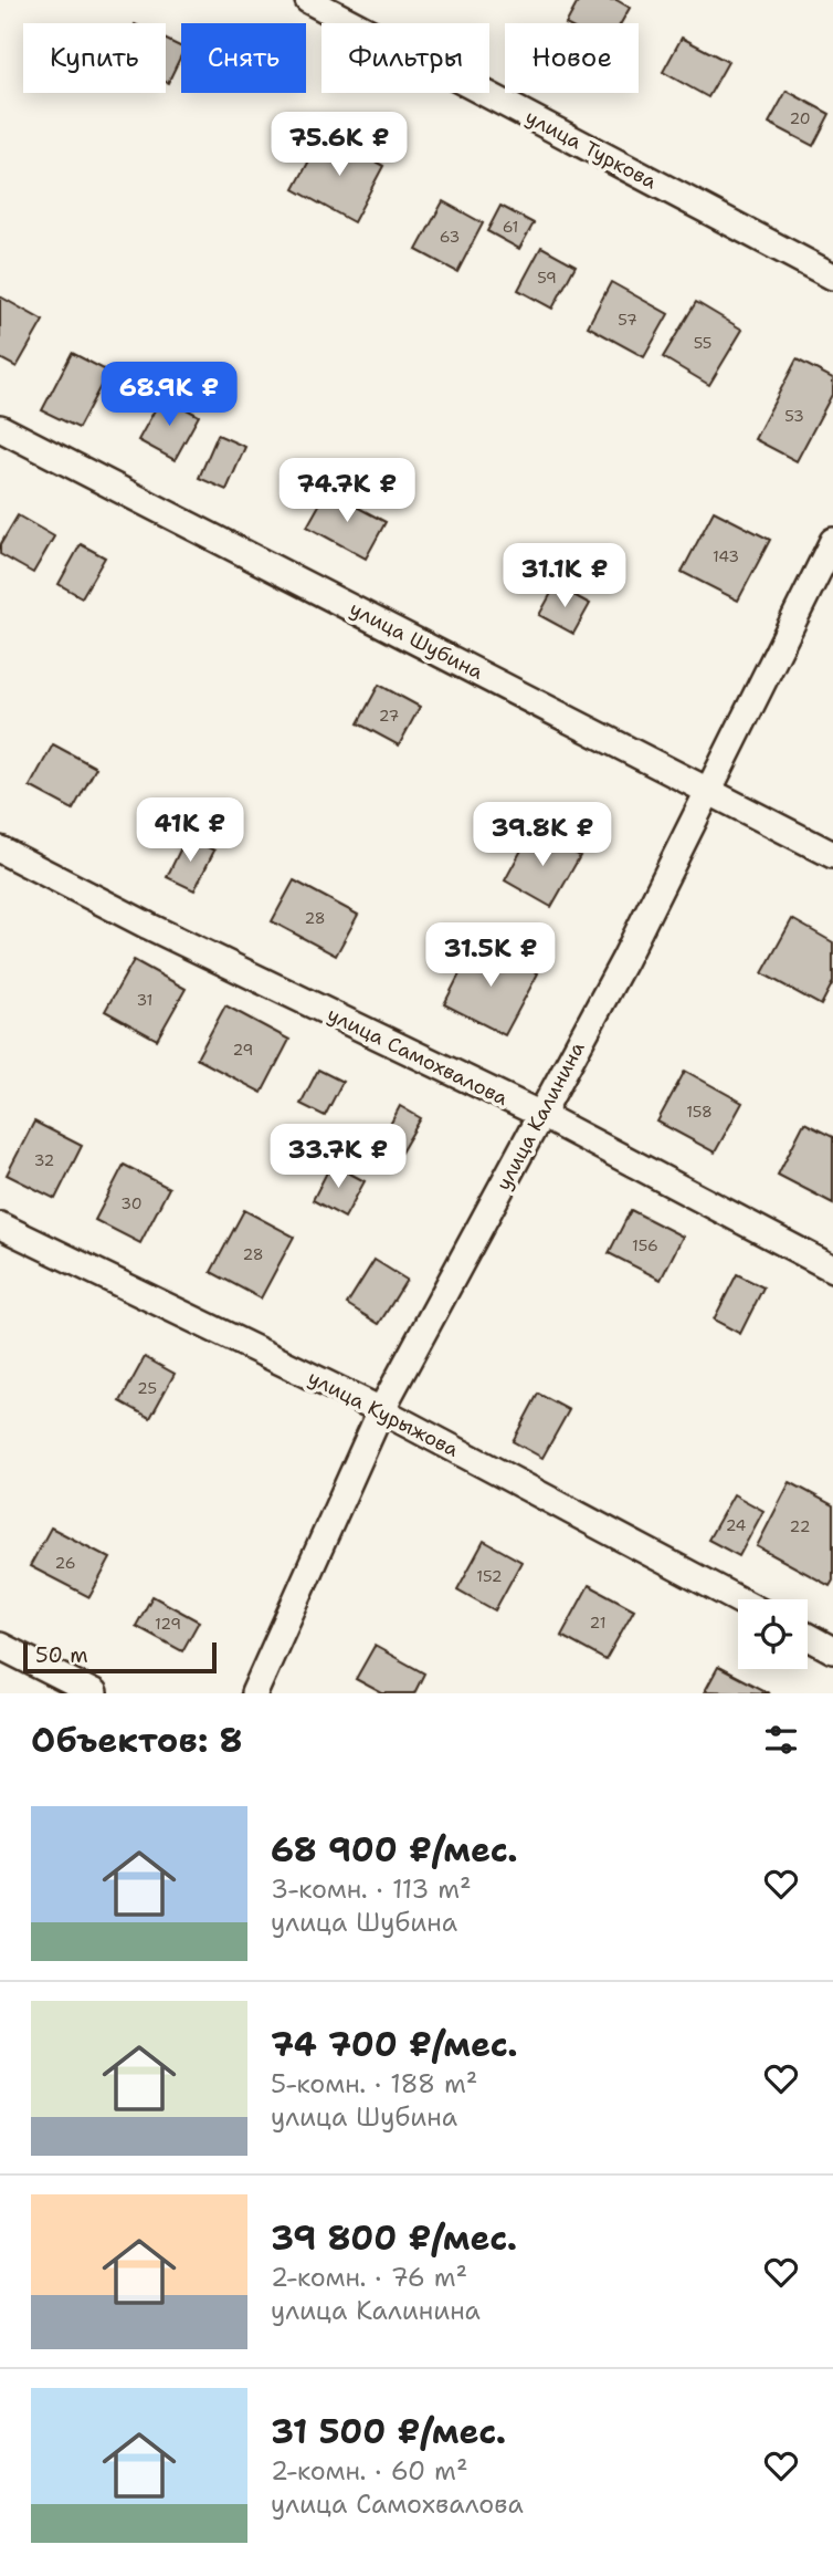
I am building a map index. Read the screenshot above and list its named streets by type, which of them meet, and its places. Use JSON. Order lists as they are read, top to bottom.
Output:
{
  "streets": {
    "street": [
      "улица Туркова",
      "улица Шубина",
      "улица Самохвалова",
      "улица Калинина",
      "улица Курыжова"
    ]
  },
  "crossings": [
    ["улица Шубина", "улица Калинина"],
    ["улица Самохвалова", "улица Калинина"],
    ["улица Калинина", "улица Курыжова"]
  ],
  "house_numbers": [
    "20",
    "61",
    "63",
    "59",
    "57",
    "55",
    "53",
    "143",
    "27",
    "28",
    "31",
    "29",
    "158",
    "32",
    "30",
    "156",
    "28",
    "25",
    "24",
    "22",
    "26",
    "152",
    "21",
    "129"
  ],
  "scale_bar": "50 m",
  "page": {
    "chip": [
      "Купить",
      "Снять",
      "Фильтры",
      "Новое"
    ],
    "price": [
      "75.6K ₽",
      "68.9K ₽",
      "74.7K ₽",
      "31.1K ₽",
      "41K ₽",
      "39.8K ₽",
      "31.5K ₽",
      "33.7K ₽"
    ],
    "scale": "50 m",
    "heading": "Объектов: 8",
    "list": [
      {
        "name": "68 900 ₽/мес.",
        "note": "3-комн. · 113 m² · улица Шубина"
      },
      {
        "name": "74 700 ₽/мес.",
        "note": "5-комн. · 188 m² · улица Шубина"
      },
      {
        "name": "39 800 ₽/мес.",
        "note": "2-комн. · 76 m² · улица Калинина"
      },
      {
        "name": "31 500 ₽/мес.",
        "note": "2-комн. · 60 m² · улица Самохвалова"
      }
    ]
  }
}
